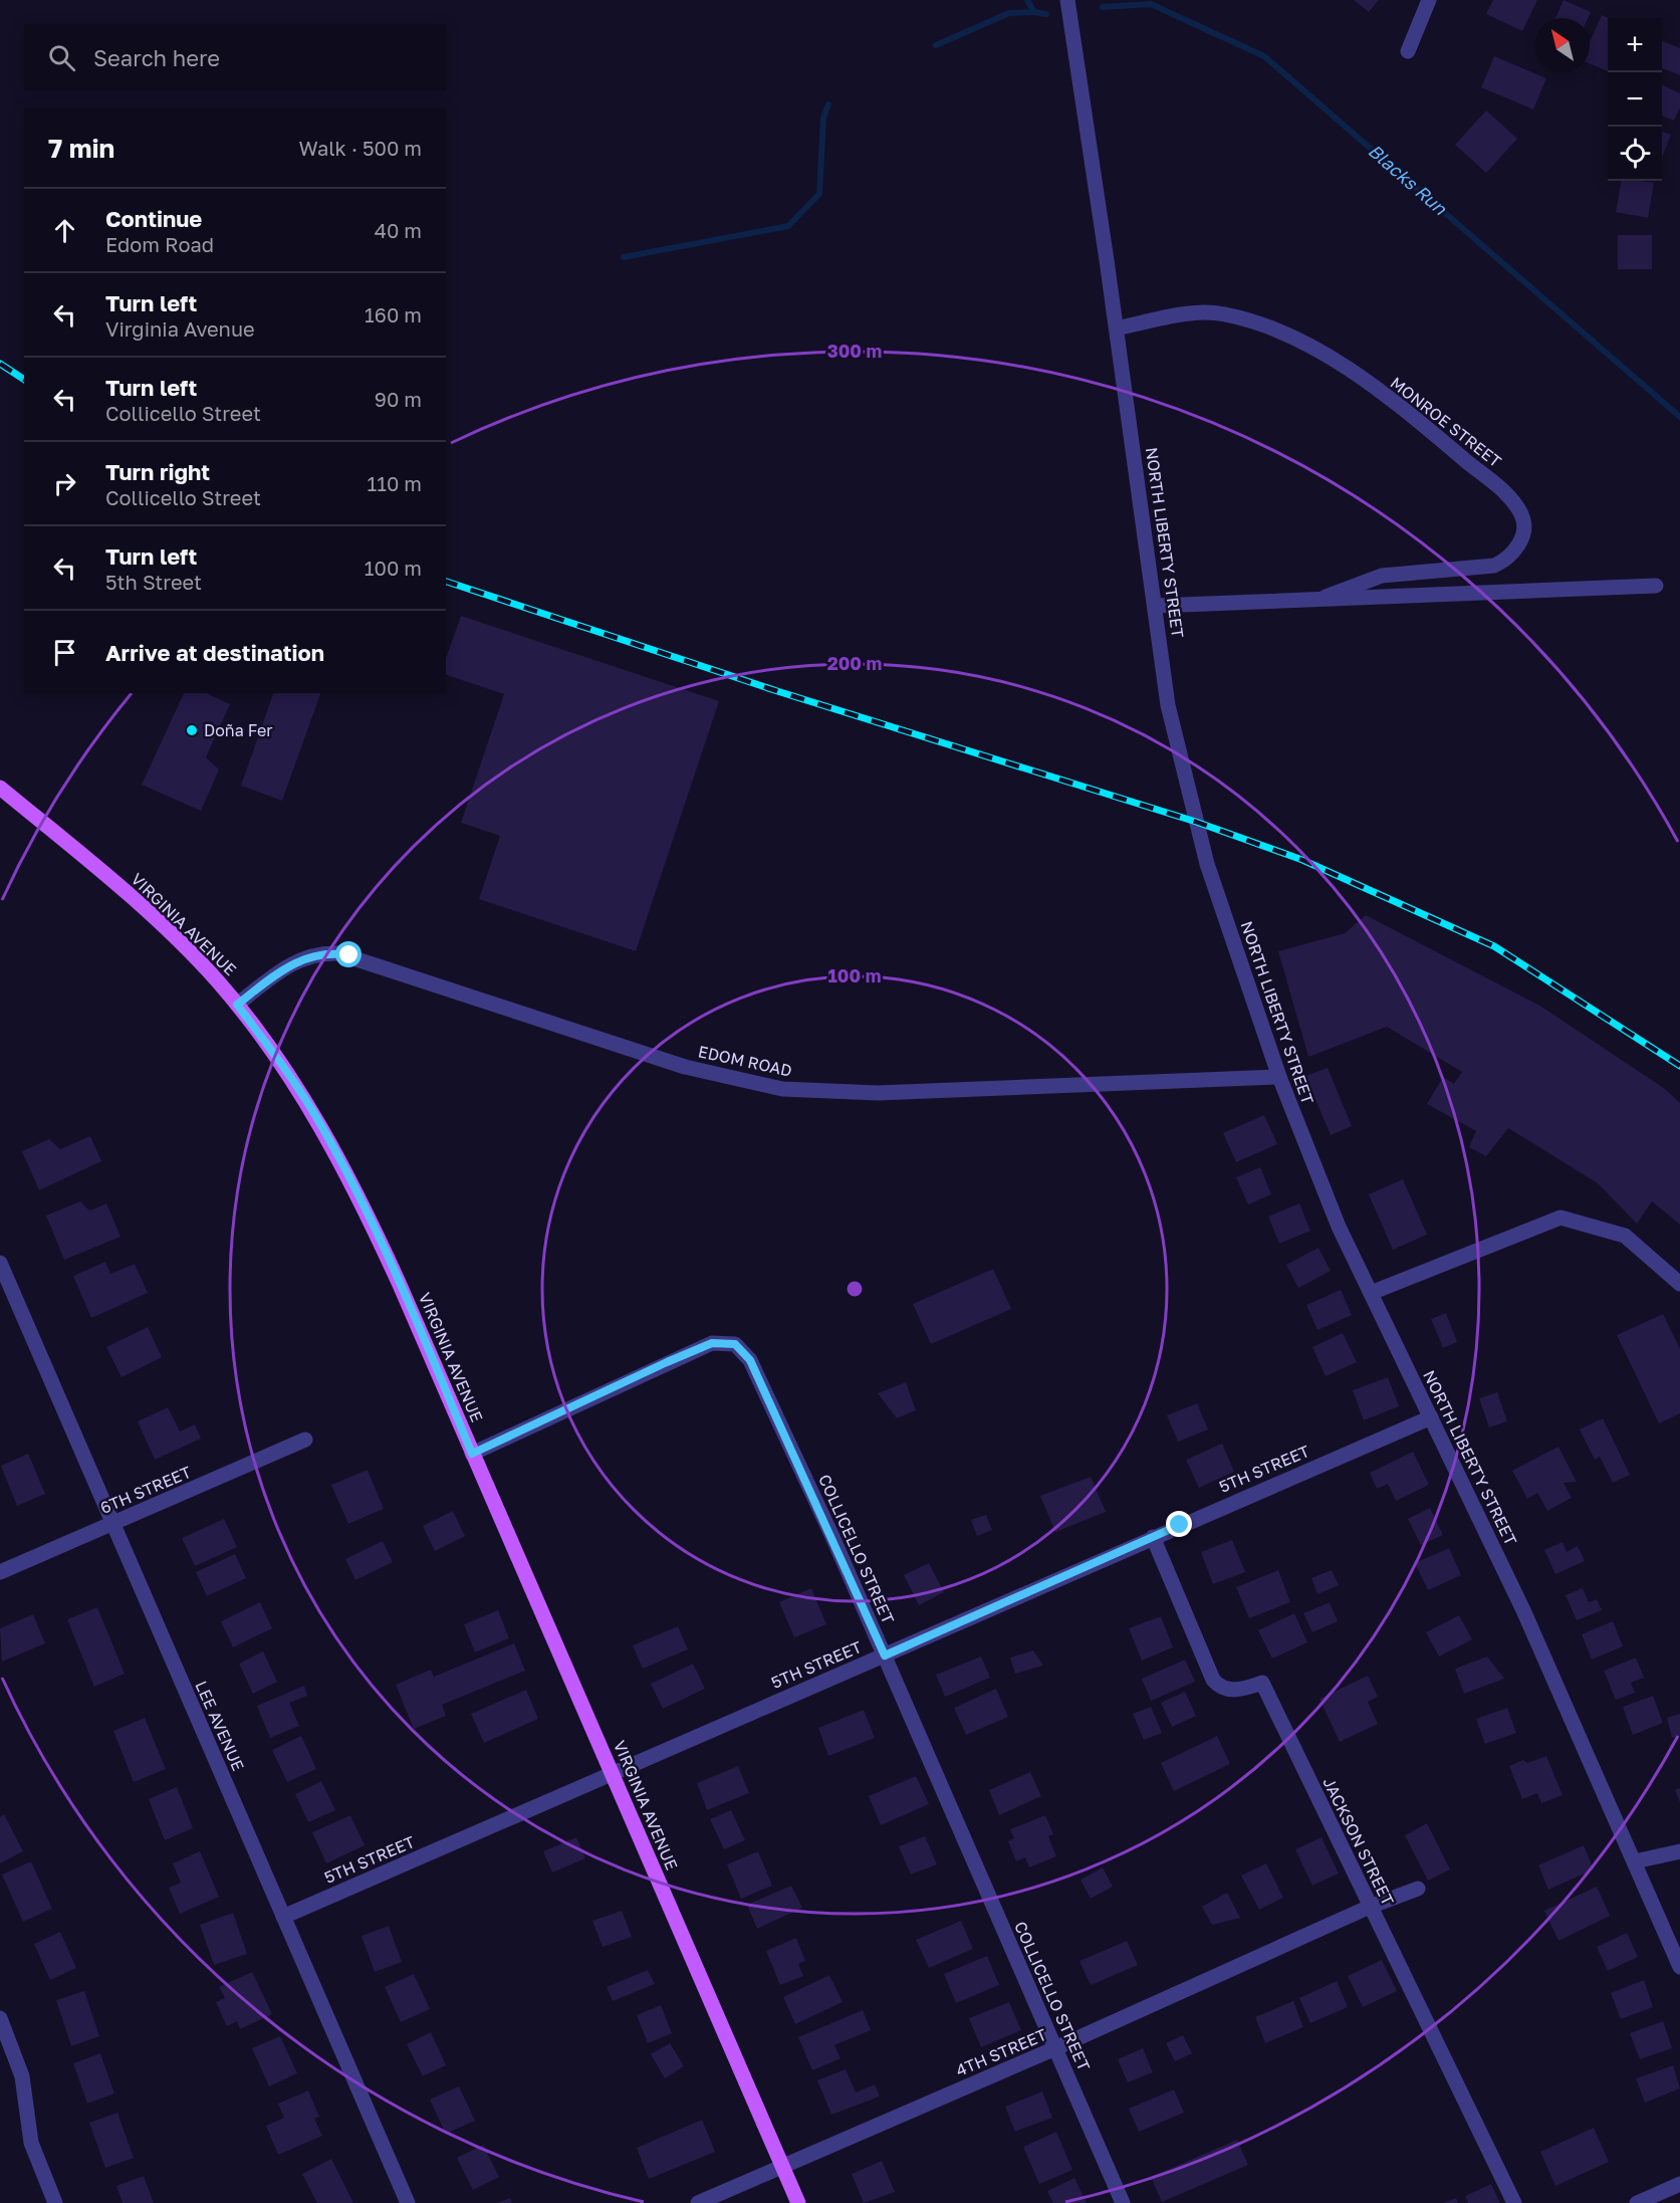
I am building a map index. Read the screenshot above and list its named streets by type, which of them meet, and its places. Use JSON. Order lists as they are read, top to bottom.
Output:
{
  "streets": {
    "main road": ["VIRGINIA AVENUE"],
    "street": [
      "MONROE STREET",
      "NORTH LIBERTY STREET",
      "EDOM ROAD",
      "5TH STREET",
      "6TH STREET",
      "COLLICELLO STREET",
      "LEE AVENUE",
      "JACKSON STREET",
      "4TH STREET"
    ]
  },
  "crossings": [
    ["MONROE STREET", "NORTH LIBERTY STREET"],
    ["NORTH LIBERTY STREET", "EDOM ROAD"],
    ["NORTH LIBERTY STREET", "5TH STREET"],
    ["VIRGINIA AVENUE", "EDOM ROAD"],
    ["VIRGINIA AVENUE", "5TH STREET"],
    ["VIRGINIA AVENUE", "COLLICELLO STREET"],
    ["VIRGINIA AVENUE", "4TH STREET"],
    ["5TH STREET", "COLLICELLO STREET"],
    ["5TH STREET", "LEE AVENUE"],
    ["5TH STREET", "JACKSON STREET"],
    ["6TH STREET", "LEE AVENUE"],
    ["COLLICELLO STREET", "4TH STREET"],
    ["JACKSON STREET", "4TH STREET"]
  ],
  "water": ["Blacks Run"],
  "places": ["Doña Fer"],
  "north": "top left",
  "page": {
    "map_buttons": ["+", "−"],
    "search": "Search here",
    "heading": ["7 min", "Walk · 500 m"],
    "list": [
      ["Continue", "Edom Road", "40 m"],
      ["Turn left", "Virginia Avenue", "160 m"],
      ["Turn left", "Collicello Street", "90 m"],
      ["Turn right", "Collicello Street", "110 m"],
      ["Turn left", "5th Street", "100 m"],
      "Arrive at destination"
    ]
  },
  "rings": ["300 m", "200 m", "100 m"]
}
